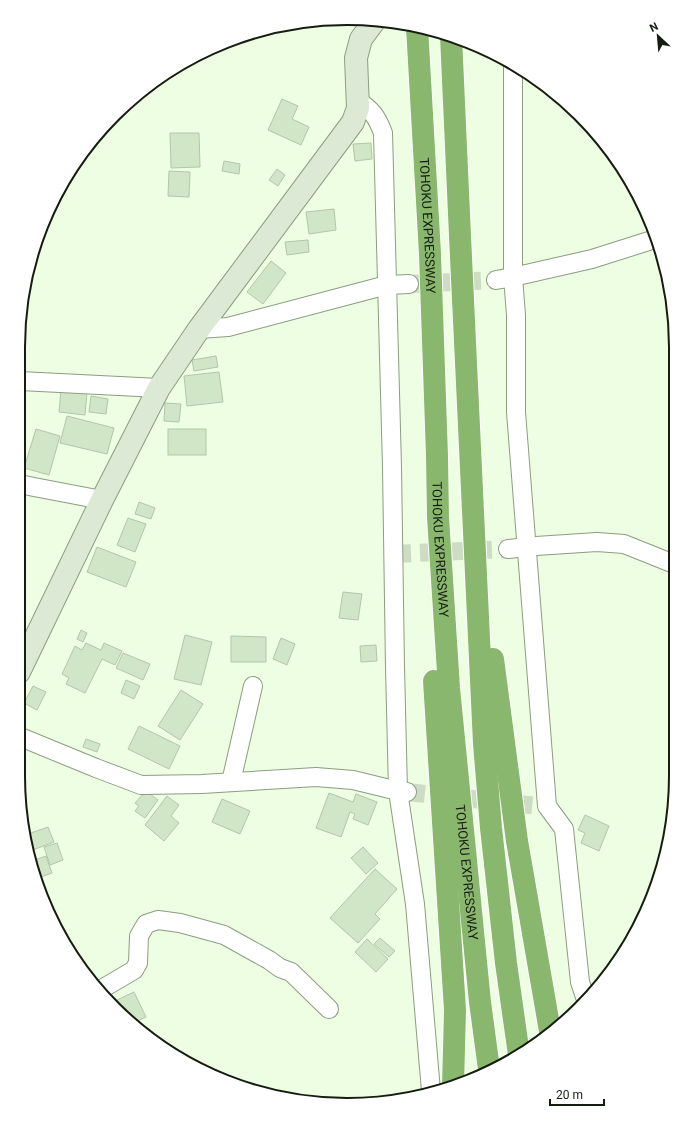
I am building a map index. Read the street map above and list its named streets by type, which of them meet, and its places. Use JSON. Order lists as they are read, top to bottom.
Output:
{
  "streets": {
    "highway": ["TOHOKU EXPRESSWAY"]
  },
  "scale_bar": "20 m",
  "north": "top left"
}
